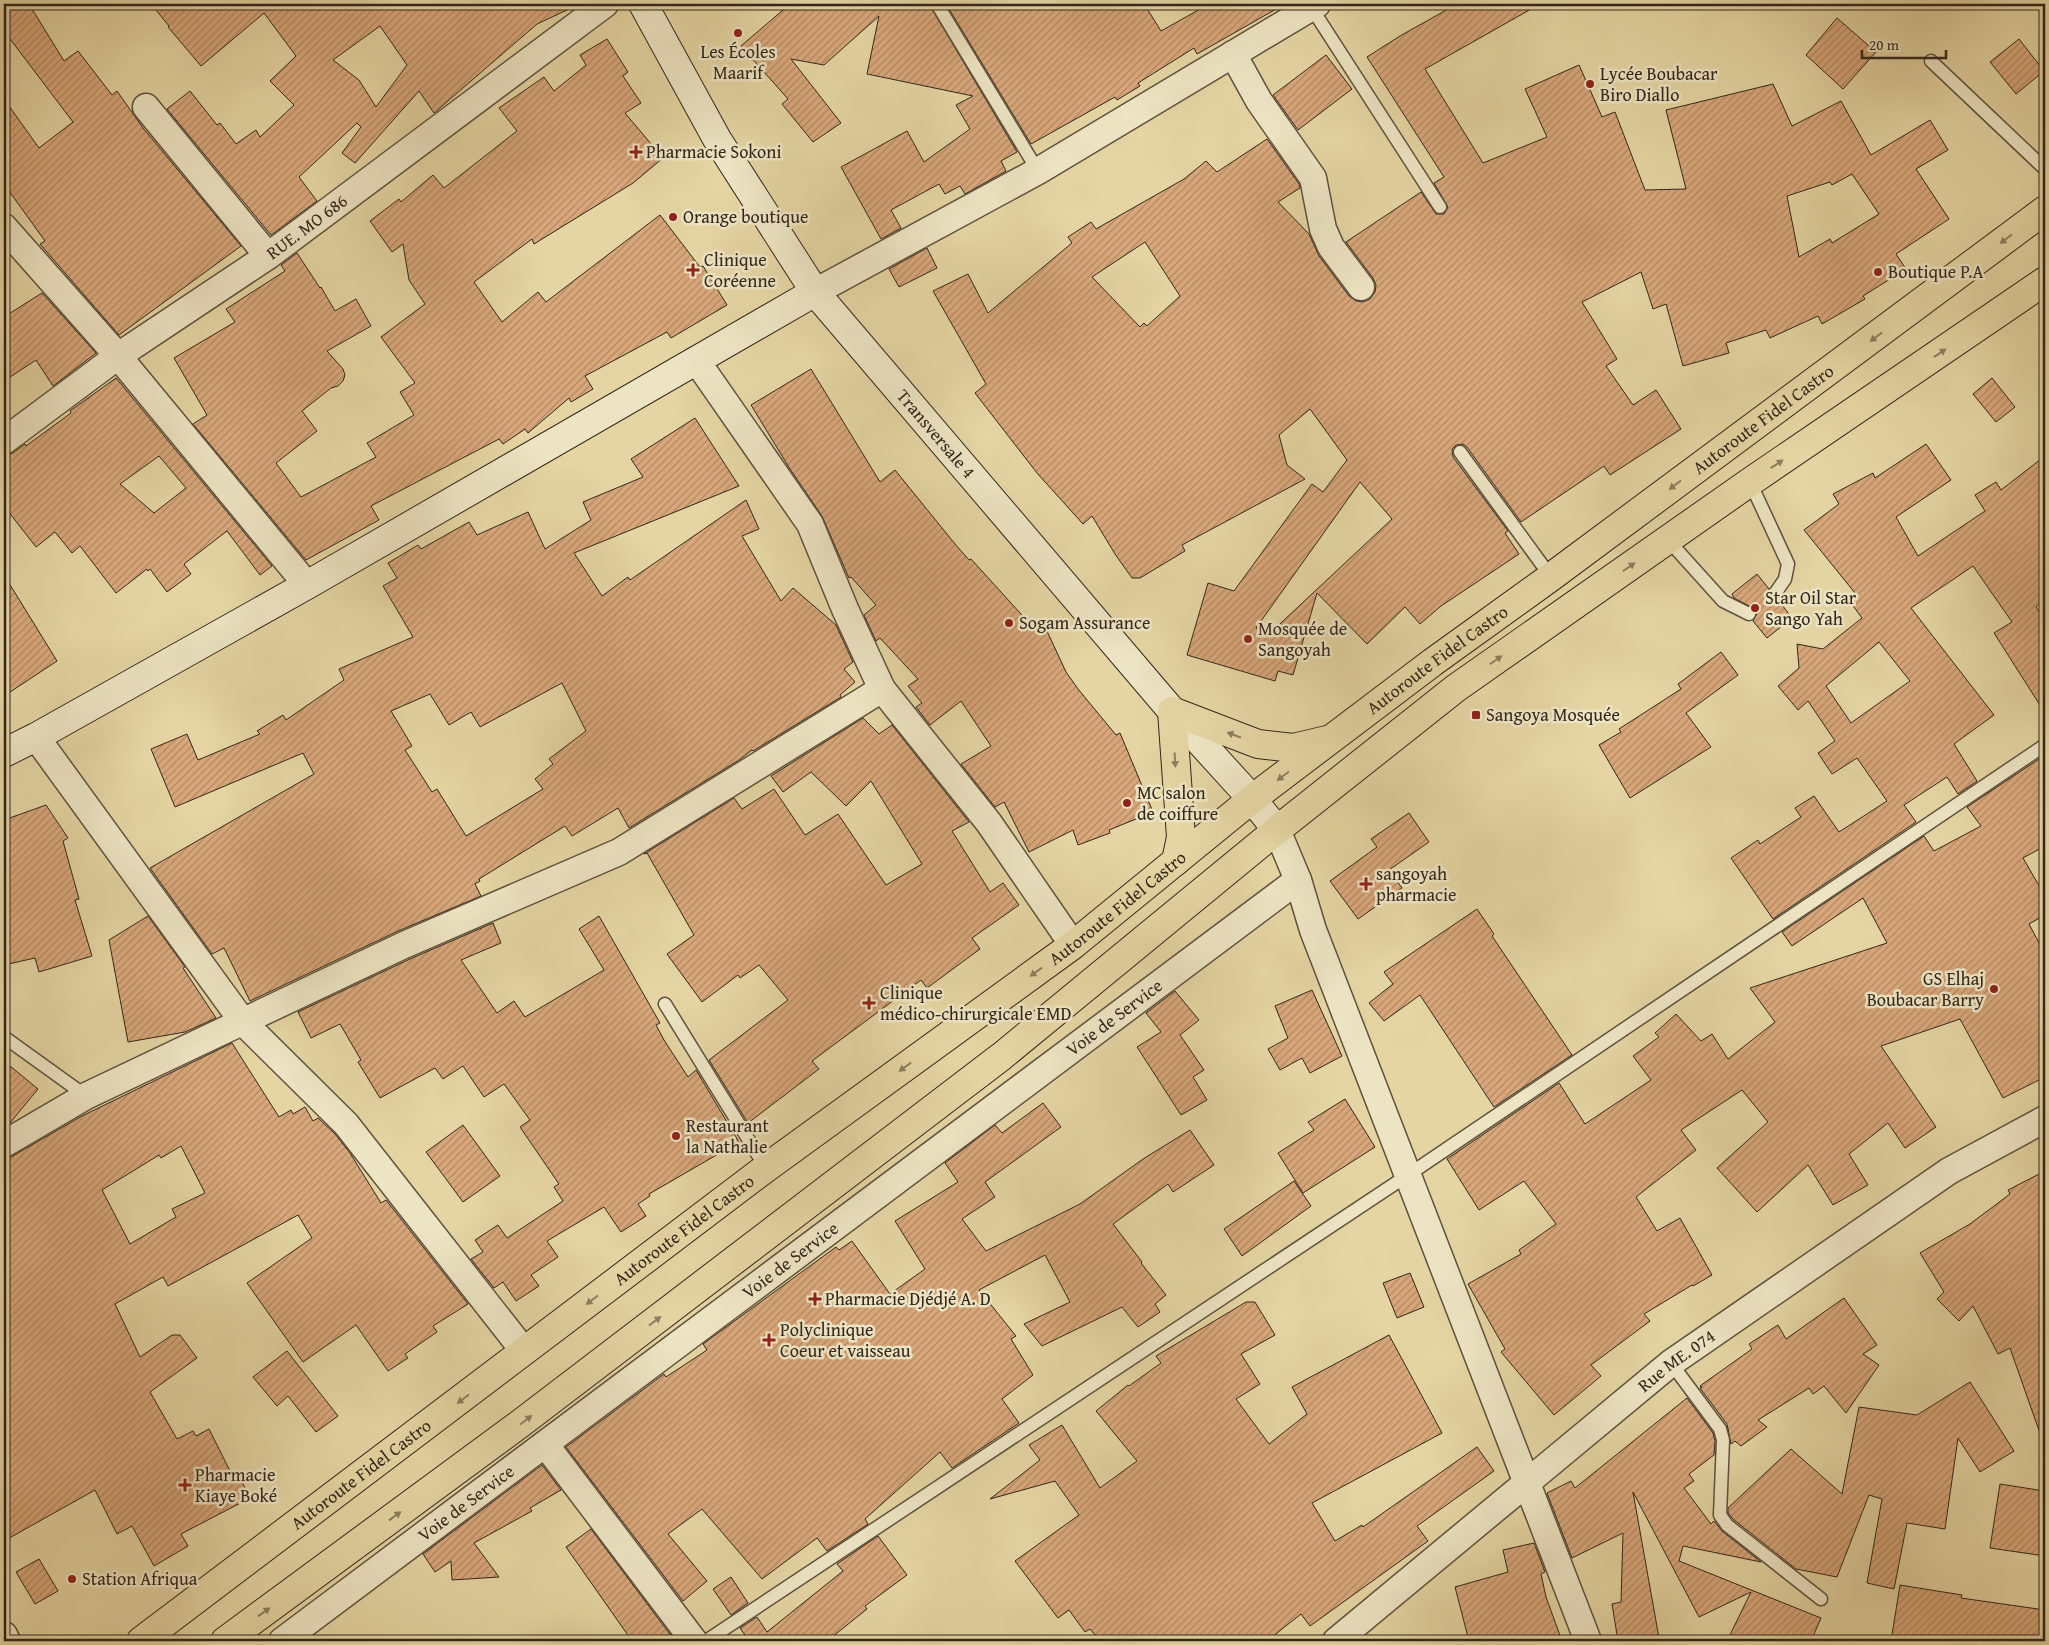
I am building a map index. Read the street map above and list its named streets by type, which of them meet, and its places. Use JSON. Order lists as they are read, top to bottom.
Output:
{
  "streets": {
    "highway": ["Autoroute Fidel Castro"],
    "main road": ["Transversale 4"],
    "street": ["RUE. MO 686", "Voie de Service", "Rue ME. 074"]
  },
  "crossings": [
    ["Autoroute Fidel Castro", "Transversale 4"]
  ],
  "places": {
    "other": [
      "Les Écoles Maarif",
      "Lycée Boubacar Biro Diallo",
      "Orange boutique",
      "Boutique P.A",
      "Star Oil Star Sango Yah",
      "Sogam Assurance",
      "Mosquée de Sangoyah",
      "MC salon de coiffure",
      "GS Elhaj Boubacar Barry",
      "Restaurant la Nathalie",
      "Station Afriqua"
    ],
    "health": [
      "Pharmacie Sokoni",
      "Clinique Coréenne",
      "sangoyah pharmacie",
      "Clinique médico-chirurgicale EMD",
      "Pharmacie Djédjé A. D",
      "Polyclinique Coeur et vaisseau",
      "Pharmacie Kiaye Boké"
    ],
    "transit": ["Sangoya Mosquée"]
  },
  "scale_bar": "20 m"
}
